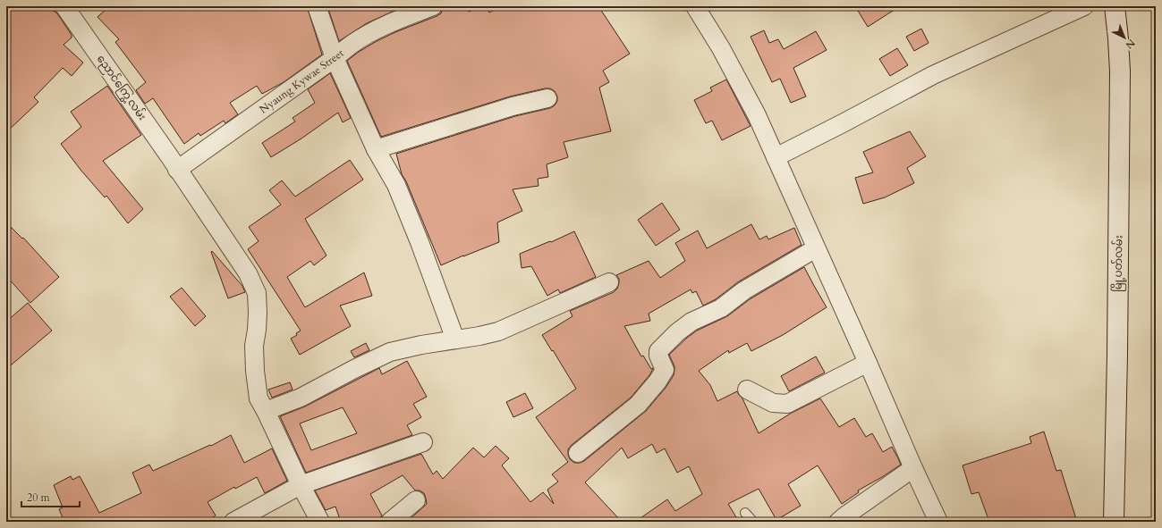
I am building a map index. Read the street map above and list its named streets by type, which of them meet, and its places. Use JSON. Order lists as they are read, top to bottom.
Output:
{
  "streets": {
    "main road": ["မြို့ပတ်လမ်း"],
    "street": ["Nyaung Kywae Street", "ညောင်ကြွေ့လမ်း"]
  },
  "crossings": [
    ["Nyaung Kywae Street", "ညောင်ကြွေ့လမ်း"]
  ],
  "scale_bar": "20 m",
  "north": "bottom right"
}
